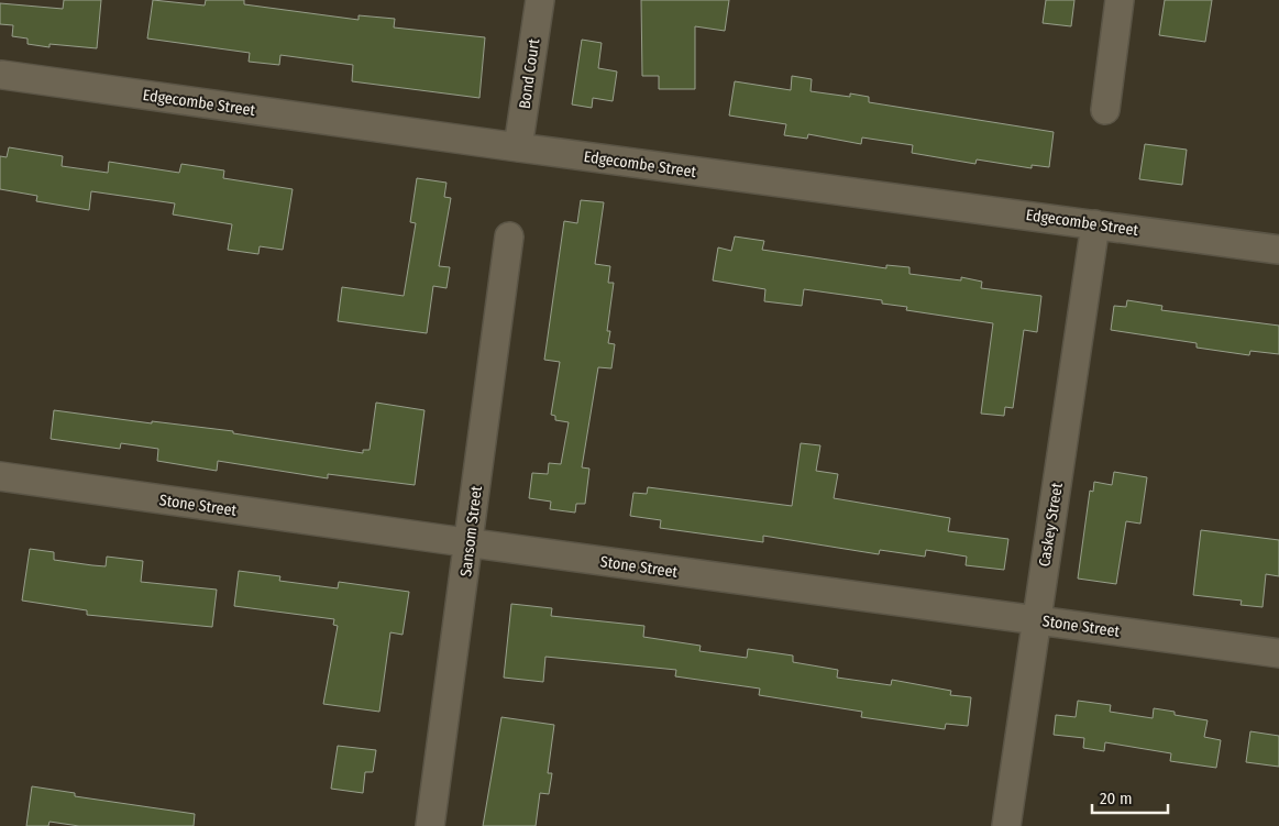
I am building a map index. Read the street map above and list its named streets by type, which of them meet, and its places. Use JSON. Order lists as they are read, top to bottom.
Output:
{
  "streets": {
    "street": [
      "Bond Court",
      "Edgecombe Street",
      "Stone Street",
      "Caskey Street",
      "Sansom Street"
    ]
  },
  "crossings": [
    ["Bond Court", "Edgecombe Street"],
    ["Edgecombe Street", "Caskey Street"],
    ["Stone Street", "Caskey Street"],
    ["Stone Street", "Sansom Street"]
  ],
  "scale_bar": "20 m"
}
